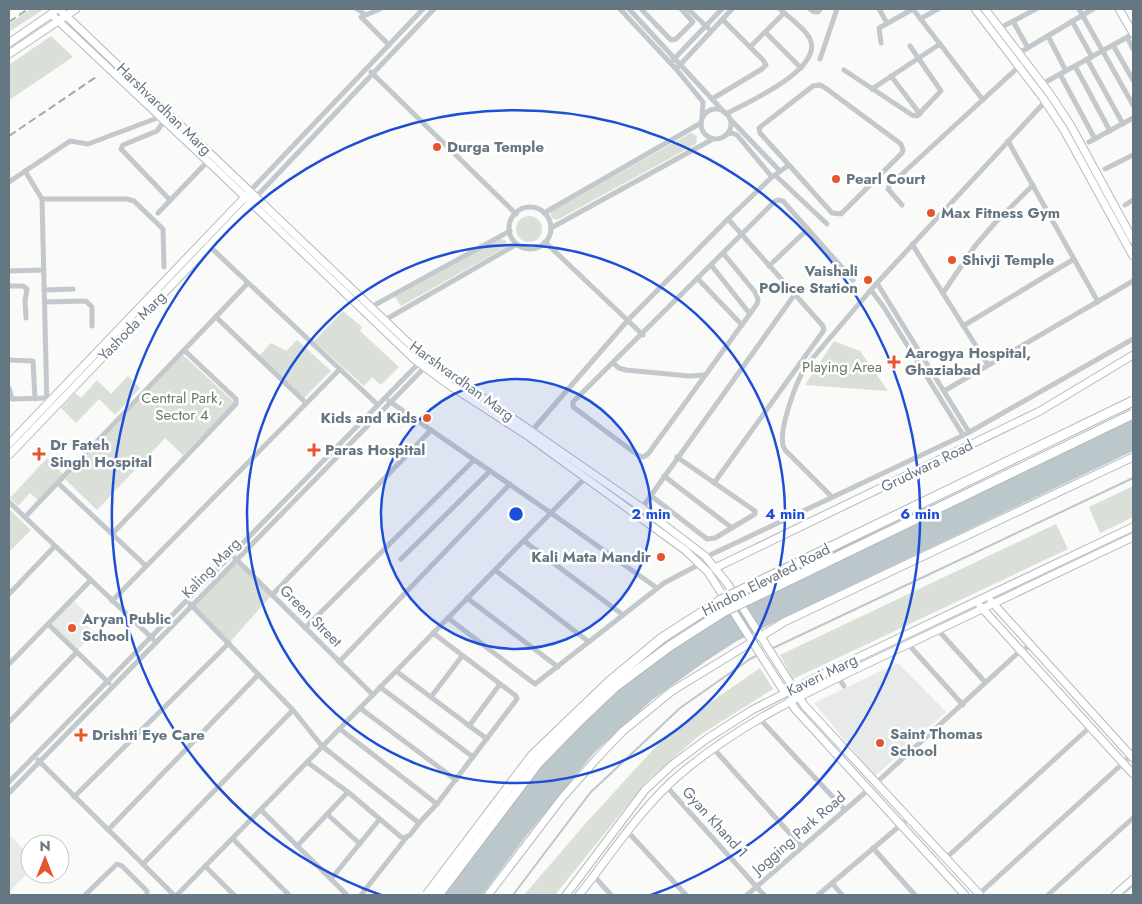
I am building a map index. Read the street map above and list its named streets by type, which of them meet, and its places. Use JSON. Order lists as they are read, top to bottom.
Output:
{
  "streets": {
    "highway": ["Hindon Elevated Road"],
    "street": [
      "Harshvardhan Marg",
      "Yashoda Marg",
      "Grudwara Road",
      "Kaling Marg",
      "Green Street",
      "Kaveri Marg",
      "Gyan Khand 1",
      "Jogging Park Road"
    ]
  },
  "crossings": [
    ["Harshvardhan Marg", "Yashoda Marg"],
    ["Harshvardhan Marg", "Grudwara Road"],
    ["Harshvardhan Marg", "Kaling Marg"],
    ["Harshvardhan Marg", "Kaveri Marg"],
    ["Kaling Marg", "Green Street"],
    ["Kaveri Marg", "Gyan Khand 1"],
    ["Gyan Khand 1", "Jogging Park Road"]
  ],
  "parks": ["Playing Area", "Central Park, Sector 4"],
  "places": {
    "other": [
      "Durga Temple",
      "Pearl Court",
      "Max Fitness Gym",
      "Shivji Temple",
      "Vaishali POlice Station",
      "Kids and Kids",
      "Kali Mata Mandir",
      "Aryan Public School",
      "Saint Thomas School"
    ],
    "health": [
      "Aarogya Hospital, Ghaziabad",
      "Paras Hospital",
      "Dr Fateh Singh Hospital",
      "Drishti Eye Care"
    ]
  },
  "north": "top",
  "rings": ["2 min", "4 min", "6 min"]
}
